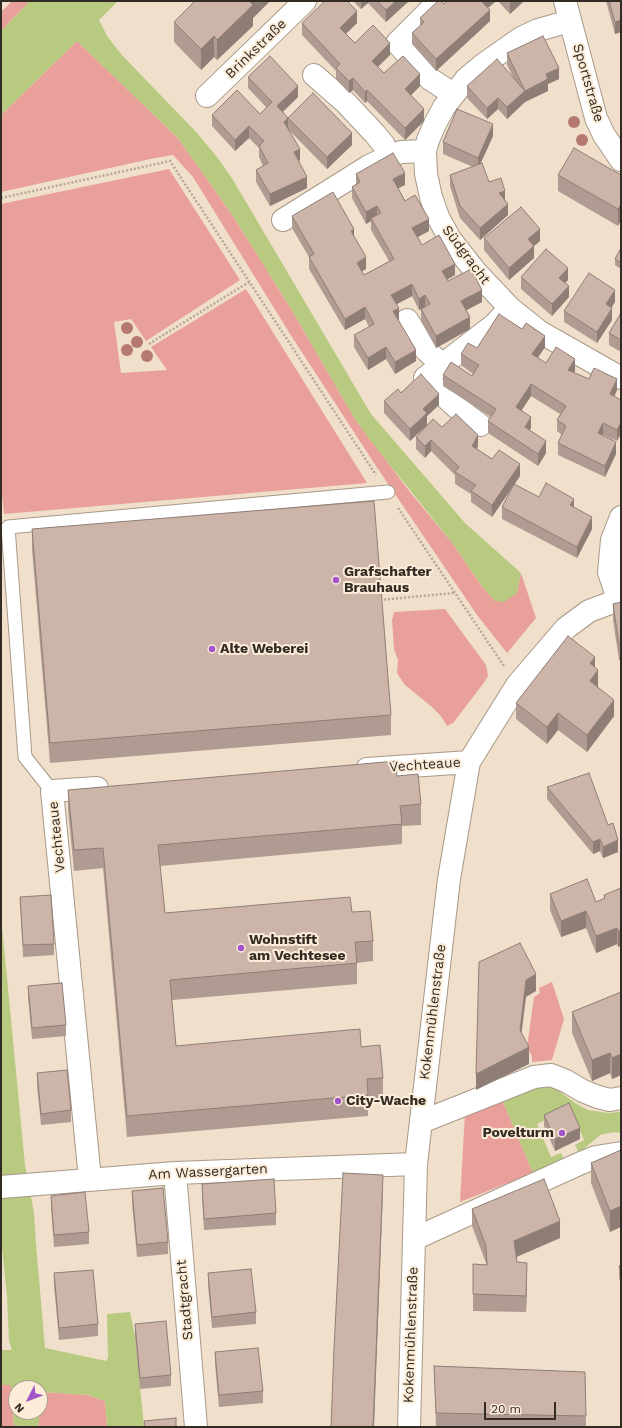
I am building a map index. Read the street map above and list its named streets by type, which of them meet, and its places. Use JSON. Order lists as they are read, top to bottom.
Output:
{
  "streets": {
    "street": [
      "Brinkstraße",
      "Sportstraße",
      "Südgracht",
      "Vechteaue",
      "Kokenmühlenstraße",
      "Am Wassergarten",
      "Stadtgracht"
    ]
  },
  "crossings": [
    ["Sportstraße", "Südgracht"],
    ["Vechteaue", "Kokenmühlenstraße"],
    ["Vechteaue", "Am Wassergarten"],
    ["Kokenmühlenstraße", "Am Wassergarten"],
    ["Am Wassergarten", "Stadtgracht"]
  ],
  "places": [
    "Grafschafter Brauhaus",
    "Alte Weberei",
    "Wohnstift am Vechtesee",
    "City-Wache",
    "Povelturm"
  ],
  "scale_bar": "20 m",
  "north": "bottom left"
}
